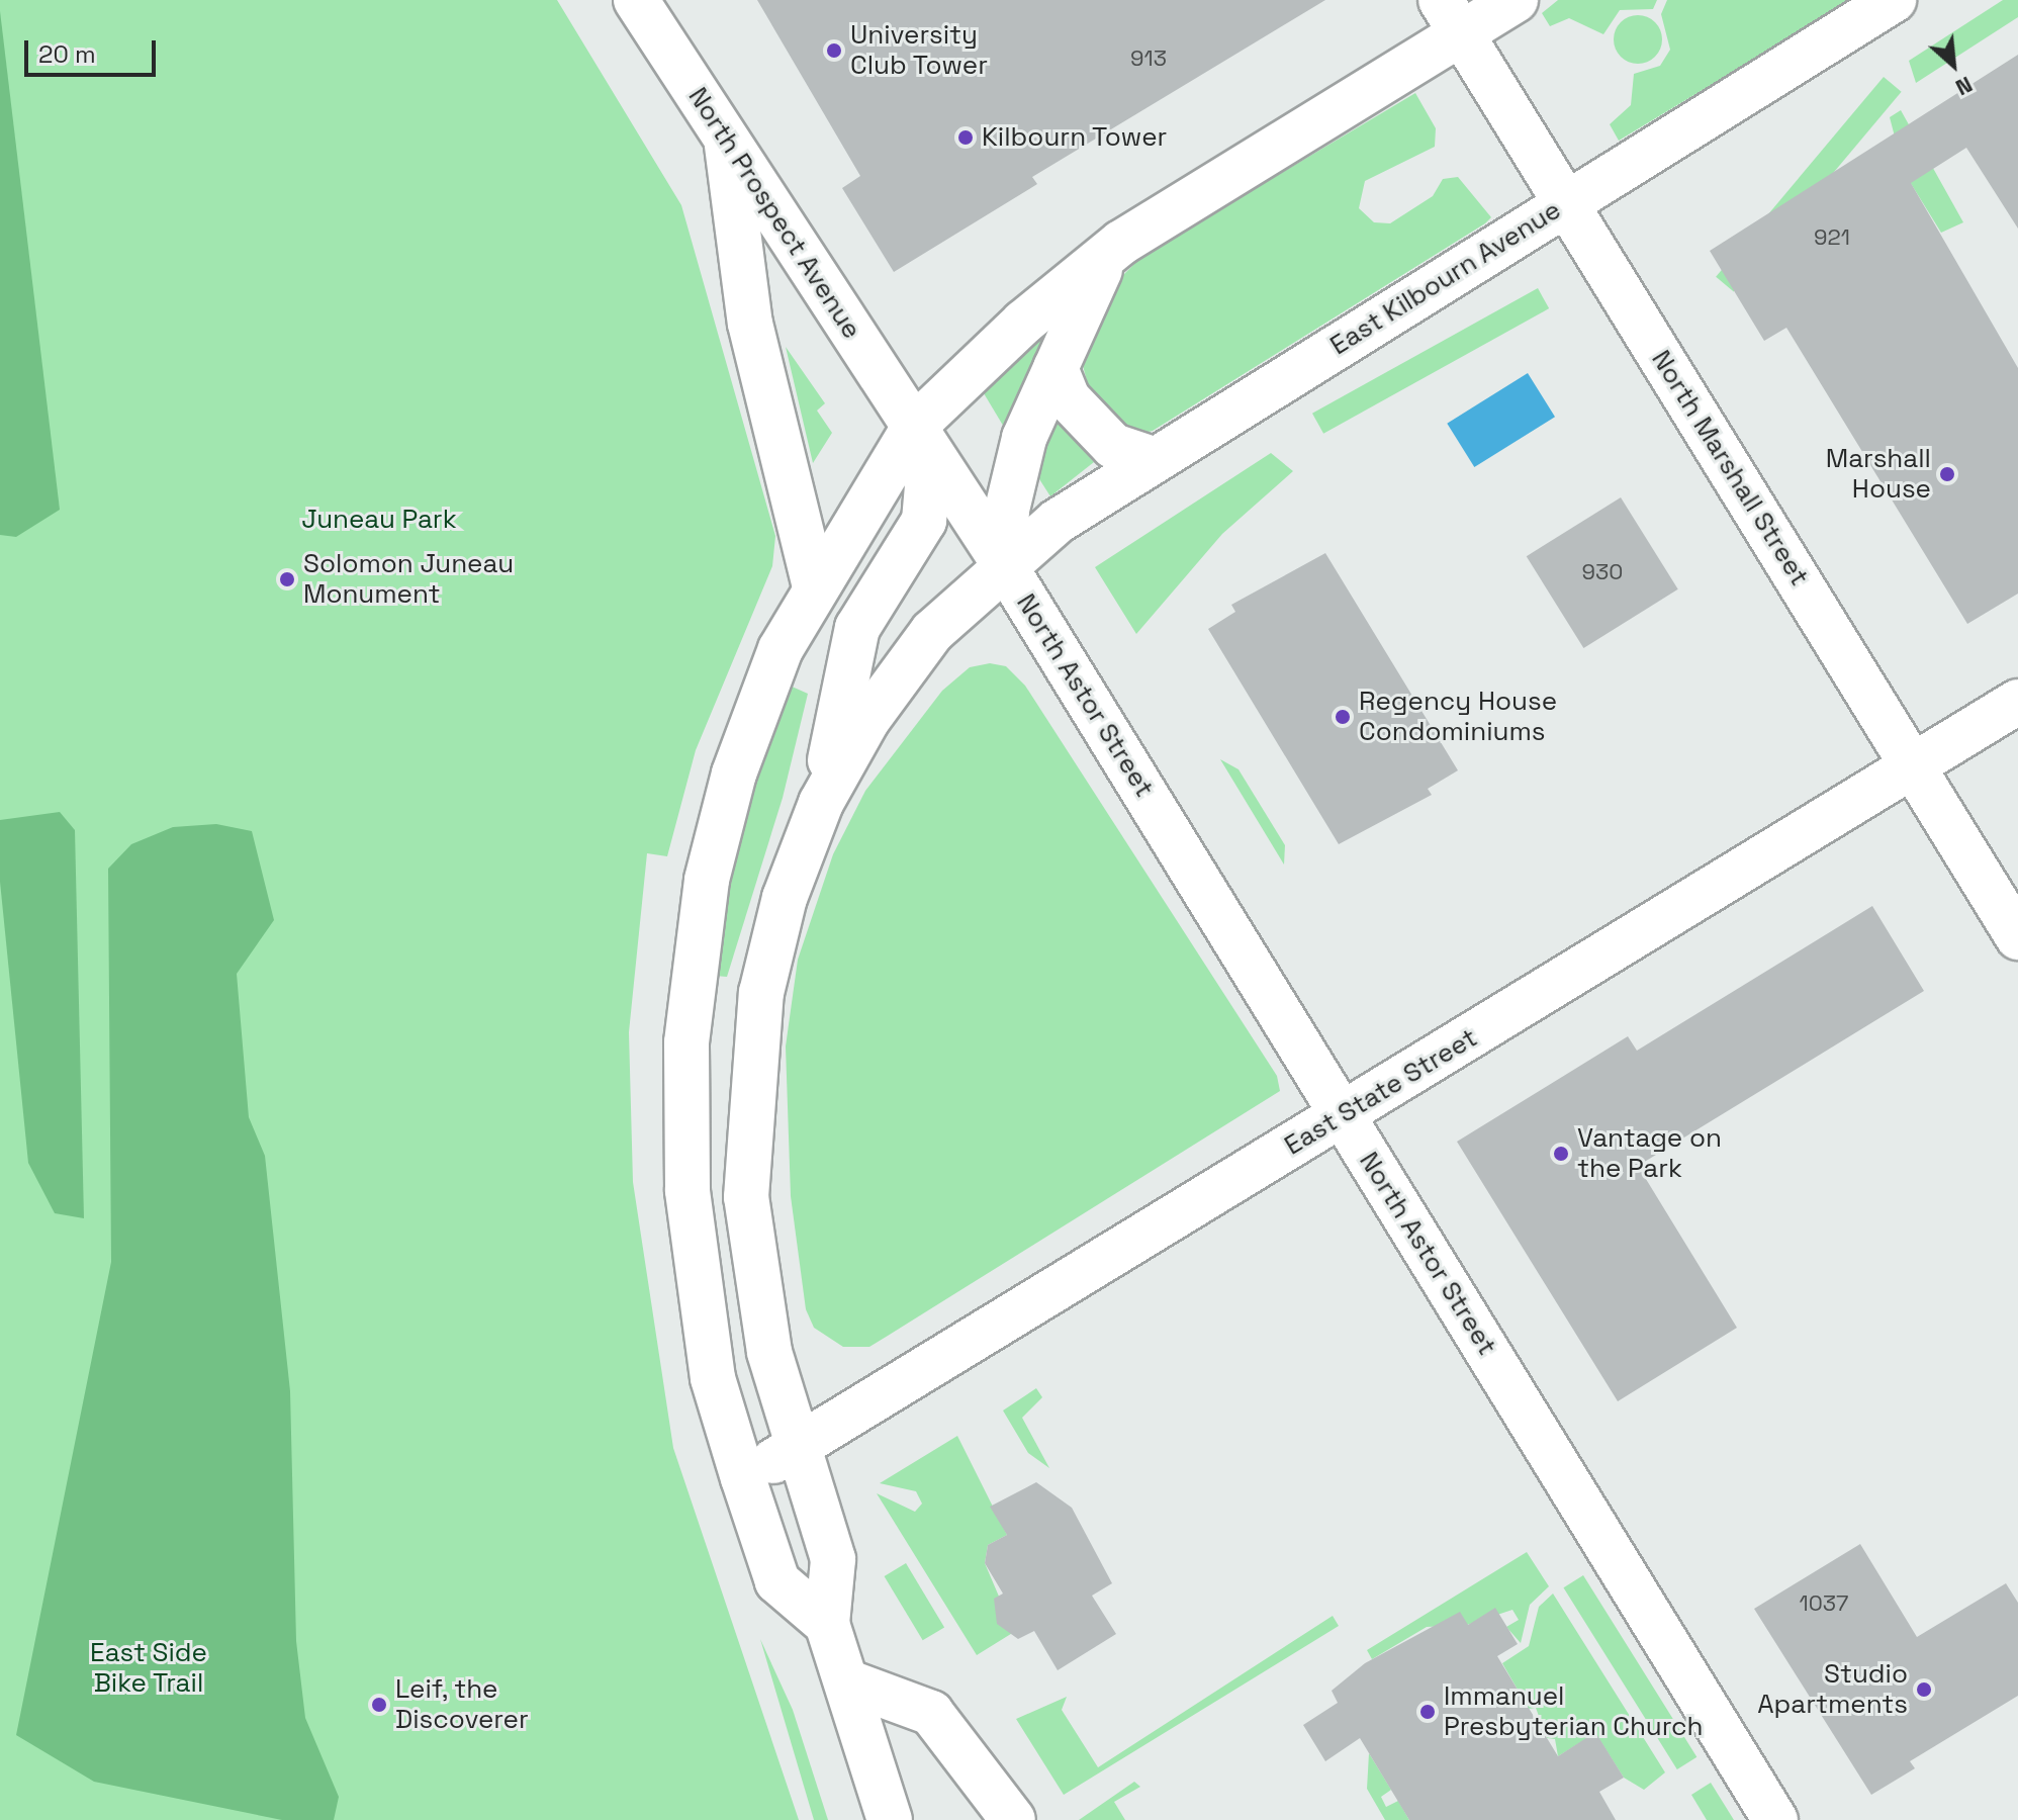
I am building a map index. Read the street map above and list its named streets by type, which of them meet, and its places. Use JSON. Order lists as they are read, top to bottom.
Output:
{
  "streets": {
    "main road": [
      "North Prospect Avenue",
      "East Kilbourn Avenue",
      "North Marshall Street",
      "North Astor Street",
      "East State Street"
    ]
  },
  "crossings": [
    ["North Prospect Avenue", "East Kilbourn Avenue"],
    ["North Prospect Avenue", "North Astor Street"],
    ["East Kilbourn Avenue", "North Marshall Street"],
    ["East Kilbourn Avenue", "North Astor Street"],
    ["North Marshall Street", "East State Street"],
    ["North Astor Street", "East State Street"]
  ],
  "parks": ["Juneau Park", "East Side Bike Trail"],
  "places": [
    "University Club Tower",
    "Kilbourn Tower",
    "Marshall House",
    "Solomon Juneau Monument",
    "Regency House Condominiums",
    "Vantage on the Park",
    "Studio Apartments",
    "Leif, the Discoverer",
    "Immanuel Presbyterian Church"
  ],
  "house_numbers": [
    "913",
    "921",
    "930",
    "1037"
  ],
  "scale_bar": "20 m",
  "north": "bottom right"
}
